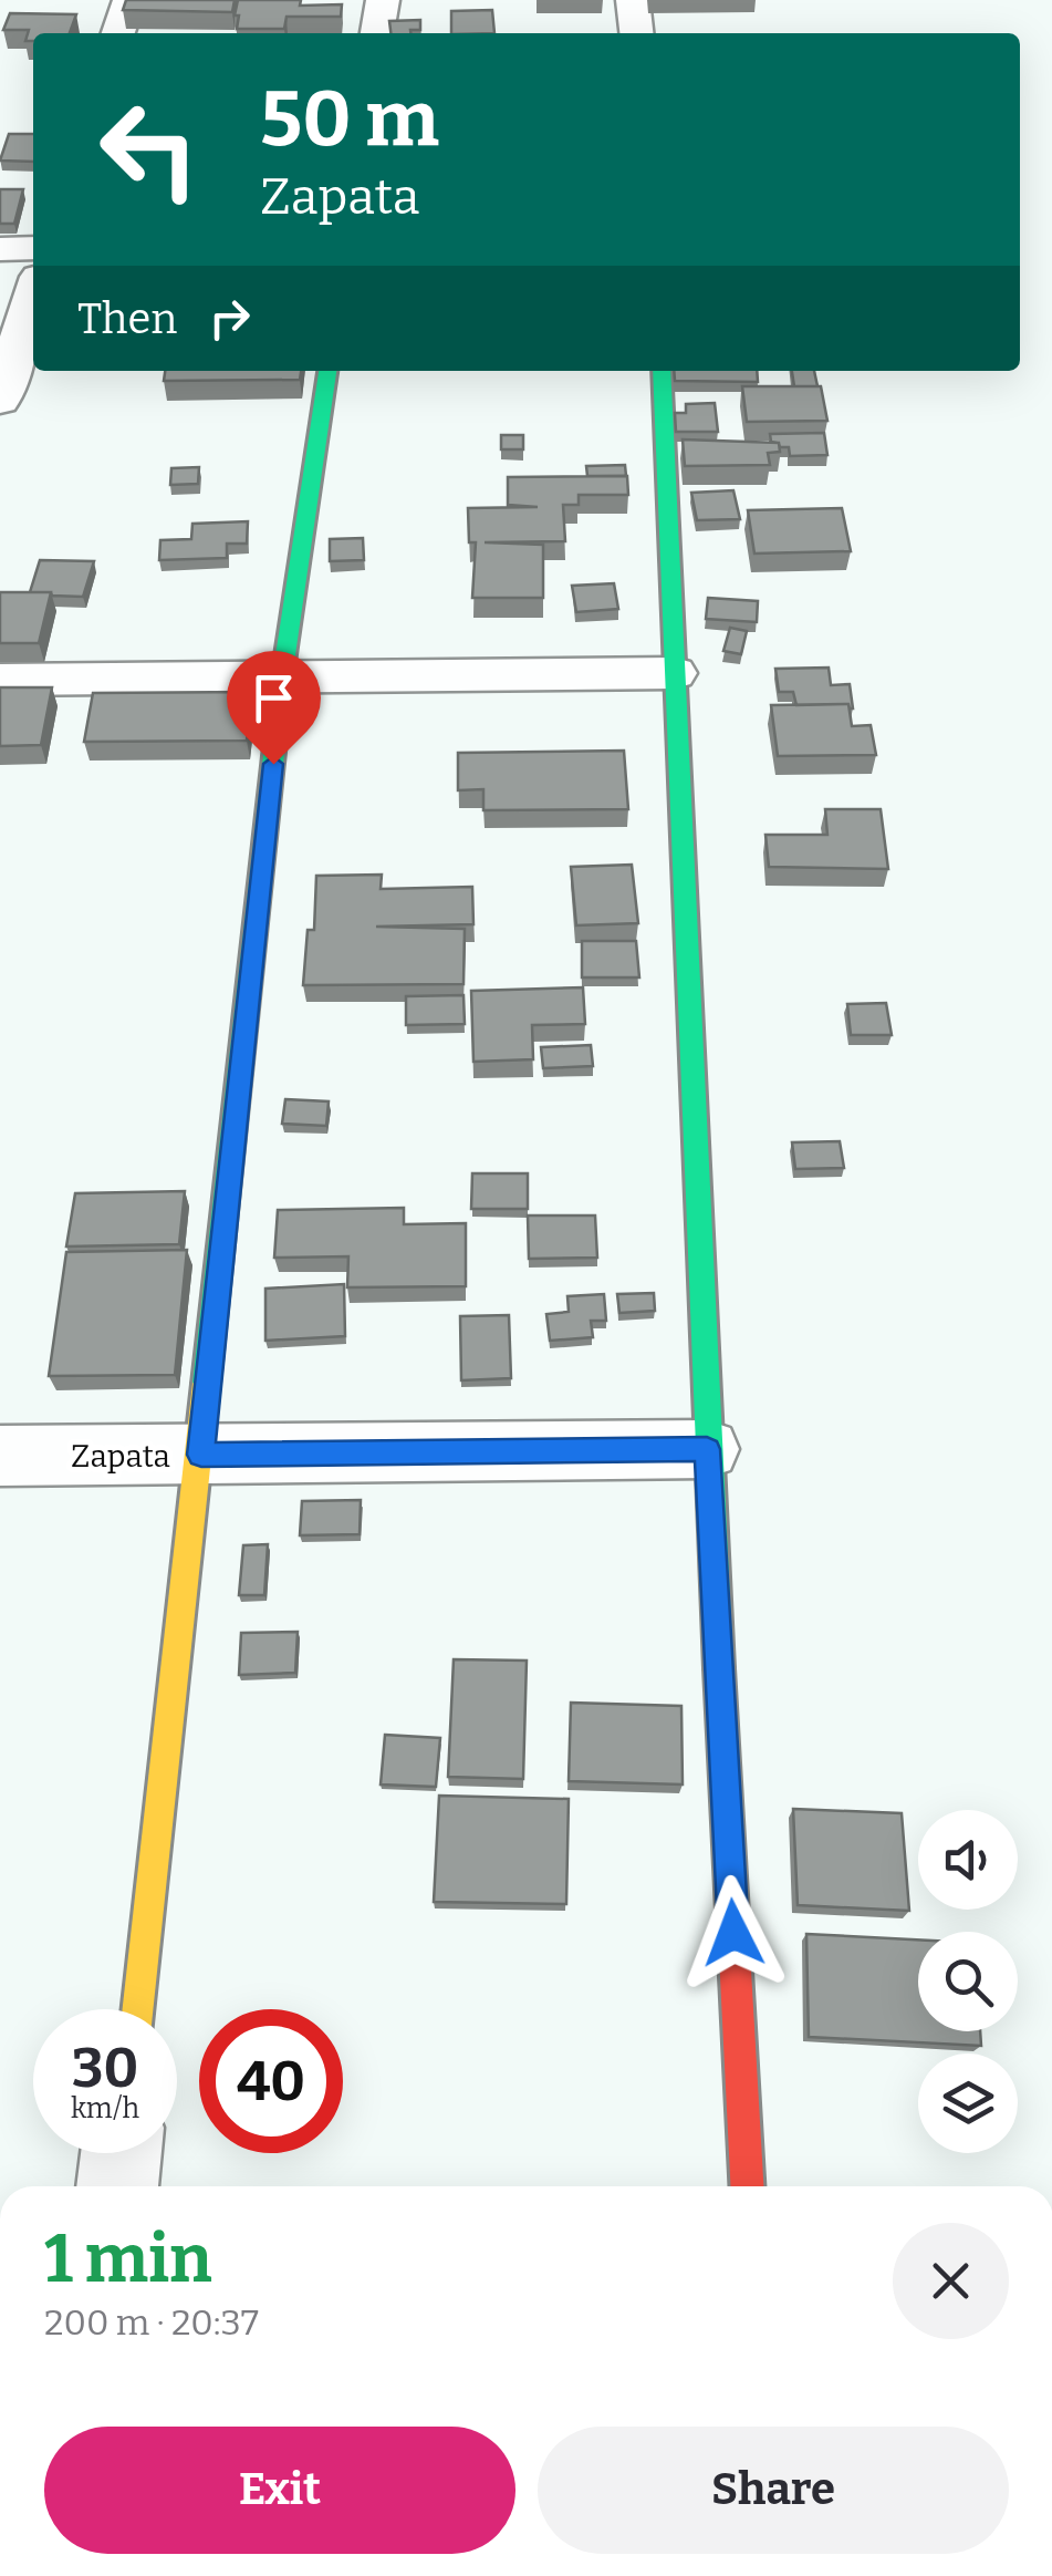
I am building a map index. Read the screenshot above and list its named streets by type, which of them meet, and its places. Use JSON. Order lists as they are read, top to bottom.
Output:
{
  "streets": {
    "street": ["Zapata"]
  },
  "page": {
    "turn": ["50 m", "Zapata"],
    "then": "Then",
    "speed": "30 km/h",
    "limit": "40",
    "heading": ["1 min", "200 m · 20:37"],
    "buttons": ["Exit", "Share"]
  }
}
